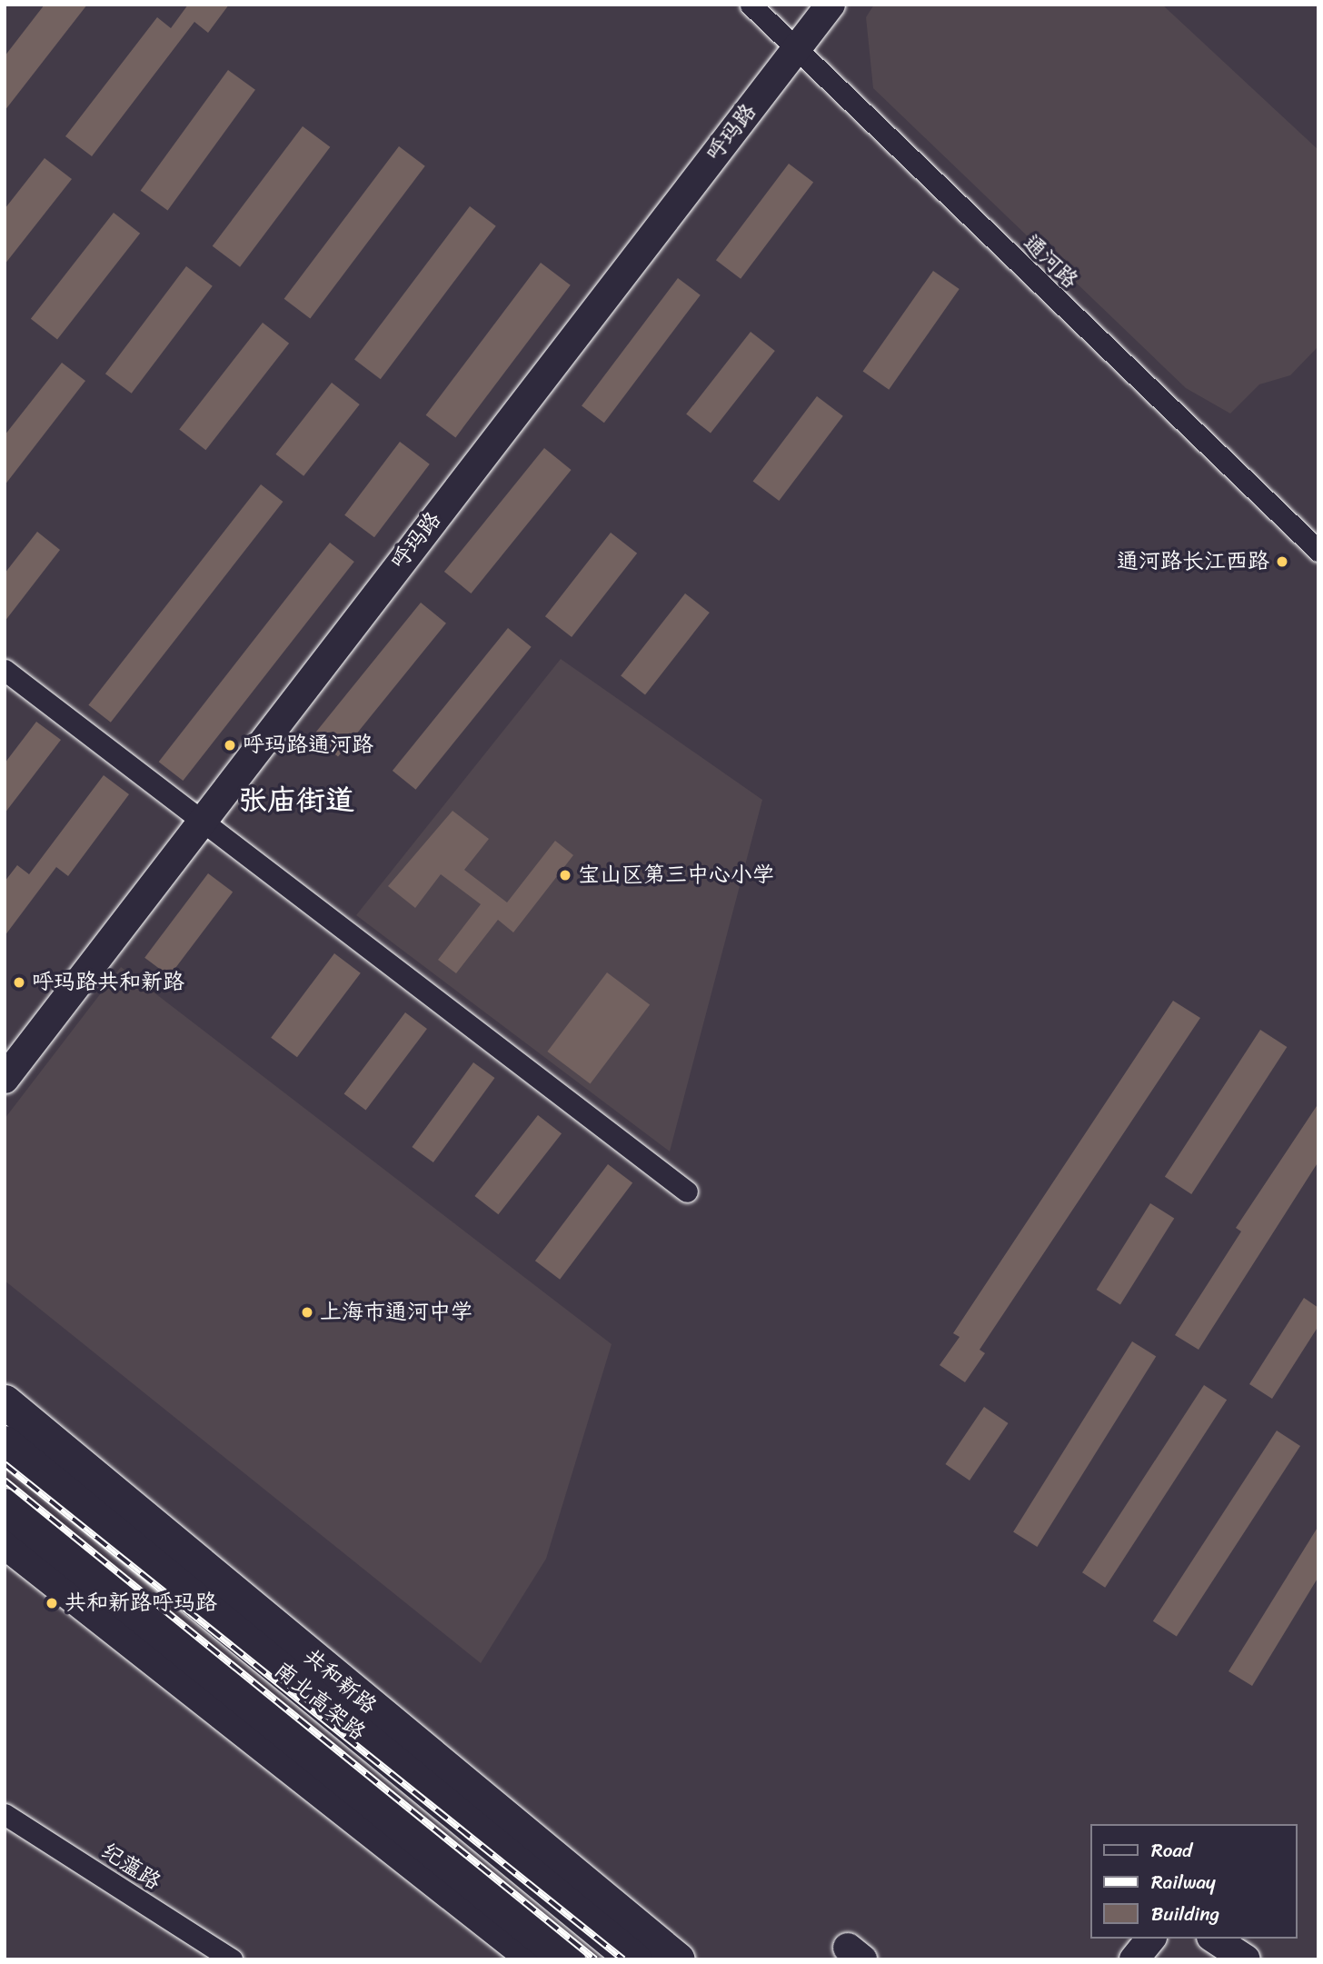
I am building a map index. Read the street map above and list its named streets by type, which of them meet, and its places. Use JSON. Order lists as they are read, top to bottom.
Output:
{
  "streets": {
    "highway": ["南北高架路"],
    "main road": ["共和新路"],
    "street": ["呼玛路", "通河路", "纪蕰路"]
  },
  "crossings": [
    ["呼玛路", "通河路"]
  ],
  "districts": ["张庙街道"],
  "places": [
    "通河路长江西路",
    "呼玛路通河路",
    "宝山区第三中心小学",
    "呼玛路共和新路",
    "上海市通河中学",
    "共和新路呼玛路"
  ],
  "legend": ["Road", "Railway", "Building"]
}
